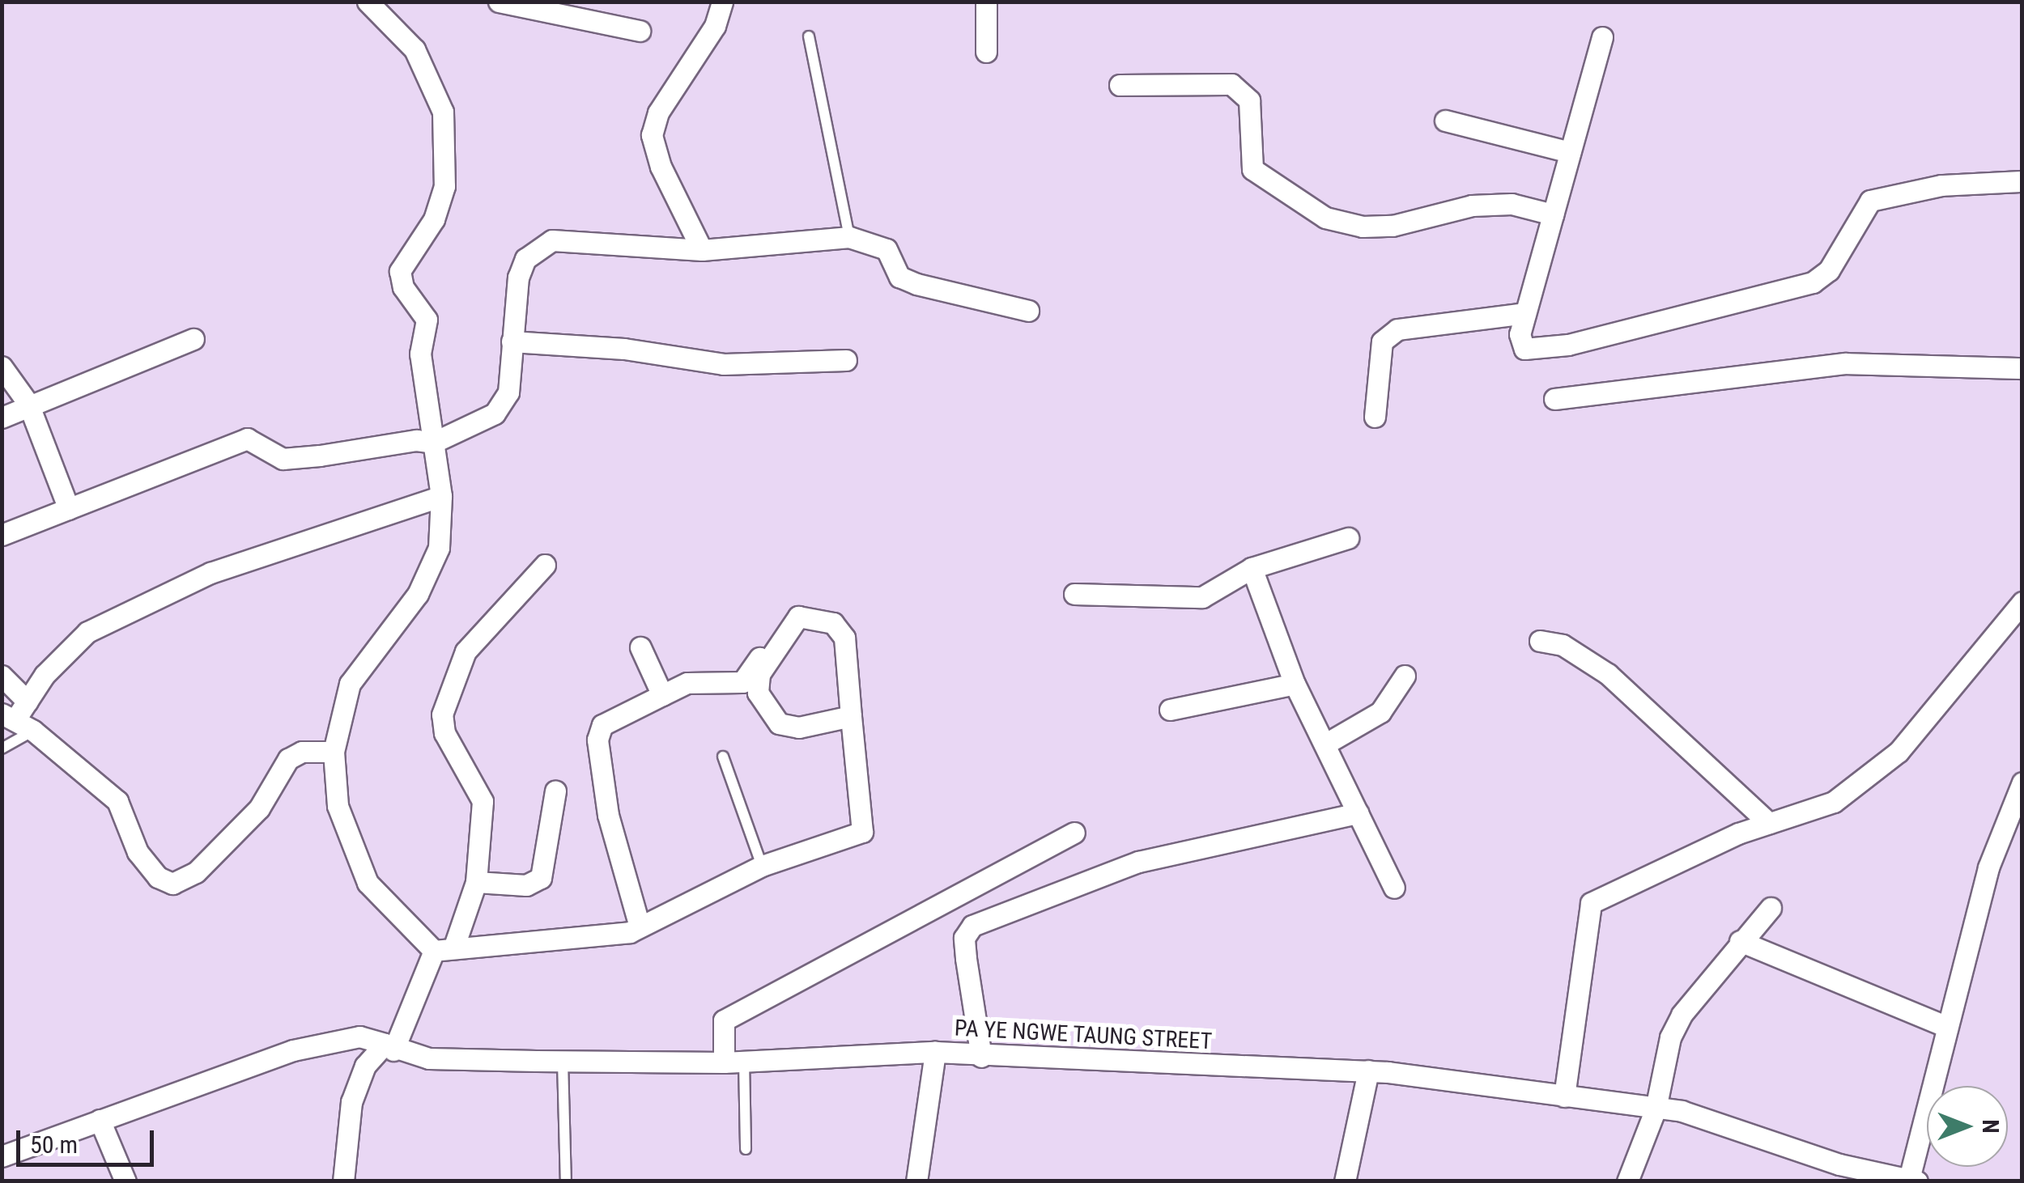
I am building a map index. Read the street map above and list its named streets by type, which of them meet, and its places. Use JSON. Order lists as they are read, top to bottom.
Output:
{
  "streets": {
    "street": ["PA YE NGWE TAUNG STREET"]
  },
  "scale_bar": "50 m",
  "north": "right"
}
